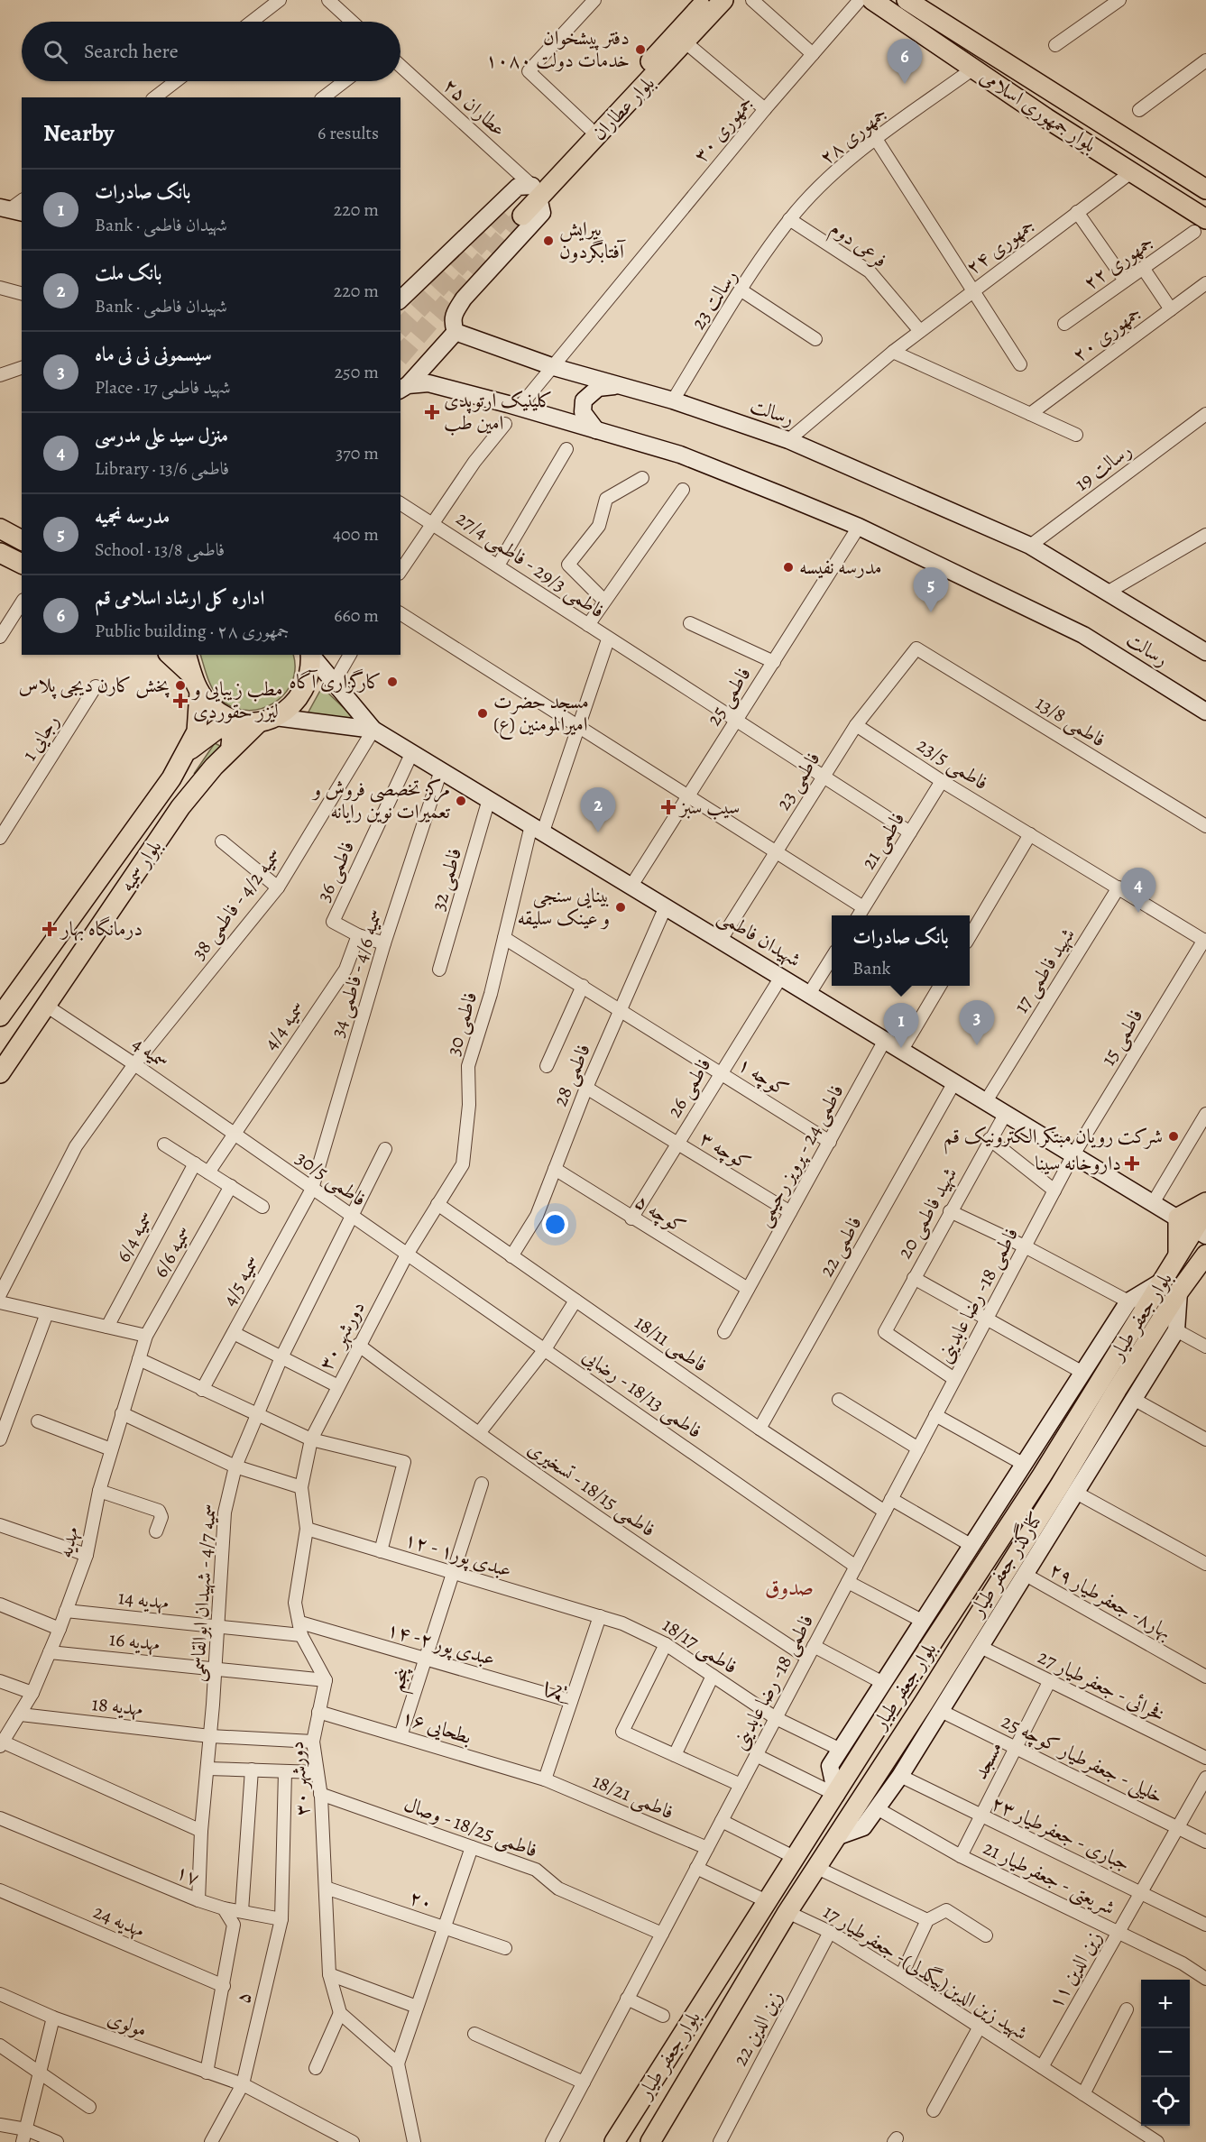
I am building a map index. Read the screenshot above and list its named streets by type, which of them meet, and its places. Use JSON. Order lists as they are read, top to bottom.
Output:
{
  "streets": {
    "main road": [
      "بلوار عطاران",
      "بلوار جمهوری اسلامی",
      "رسالت",
      "بلوار سمیه",
      "شهیدان فاطمی",
      "بلوار جعفر طیار",
      "کنارگذر جعفر طیار"
    ],
    "street": [
      "عطاران ۲۵",
      "جمهوری ۳۰",
      "جمهوری ۲۸",
      "فرعی دوم",
      "جمهوری ۲۴",
      "جمهوری ۲۲",
      "رسالت 23",
      "جمهوری ۲۰",
      "رسالت 19",
      "فاطمی 29/3 - فاطمی 27/4",
      "فاطمی 25",
      "فاطمی 13/8",
      "رجایی 1",
      "فاطمی 23/5",
      "فاطمی 23",
      "فاطمی 21",
      "فاطمی 36",
      "فاطمی 32",
      "سمیه 4/2 - فاطمی 38",
      "شهید فاطمی 17",
      "سمیه 4/6 - فاطمی 34",
      "فاطمی 30",
      "سمیه 4/4",
      "فاطمی 15",
      "سمیه 4",
      "فاطمی 28",
      "کوچه ۱",
      "فاطمی 26",
      "کوچه ۳",
      "فاطمی 24 - پرویز رحیمی",
      "فاطمی 30/5",
      "شهید فاطمی 20",
      "کوچه ۵",
      "سمیه 6/4",
      "فاطمی 22",
      "سمیه 6/6",
      "سمیه 4/5",
      "فاطمی 18- رضا عابدینی",
      "دورشهر ۳۰",
      "فاطمی 18/11",
      "فاطمی 18/13 - رضایی",
      "فاطمی 18/15 - تسخیری",
      "مهدیه",
      "عبدی پور۱ - ۱۲",
      "سمیه 4/7 - شهیدان ابوالقاسمی",
      "مهدیه 14",
      "بهار۸- جعفرطیار ۲۹",
      "مهدیه 16",
      "عبدی پور ۲- ۱۴",
      "فاطمی 18/17",
      "پنجم",
      "فخرائی - جعفرطیار 27",
      "یکم",
      "مهدیه 18",
      "بطحایی ۱۶",
      "خلیلی - جعفرطیار کوچه 25",
      "مسجد",
      "فاطمی 18/21",
      "فاطمی 18/25 - وصال",
      "جباری - جعفرطیار ۲۳",
      "۱۷",
      "شریعتی - جعفرطیار 21",
      "۲۰",
      "مهدیه 24",
      "زین الدین ۱۱",
      "شهید زین الدین(بیگدلی)- جعفرطیار 17",
      "۵",
      "مولوی",
      "زین الدین 22"
    ]
  },
  "crossings": [
    ["عطاران ۲۵", "بلوار عطاران"],
    ["بلوار جمهوری اسلامی", "جمهوری ۲۸"],
    ["بلوار جمهوری اسلامی", "جمهوری ۲۴"],
    ["بلوار جمهوری اسلامی", "جمهوری ۲۲"],
    ["جمهوری ۳۰", "رسالت"],
    ["جمهوری ۲۸", "فرعی دوم"],
    ["جمهوری ۲۸", "رسالت 23"],
    ["فرعی دوم", "جمهوری ۲۴"],
    ["فرعی دوم", "رسالت 23"],
    ["جمهوری ۲۴", "رسالت"],
    ["رسالت 23", "رسالت"],
    ["رسالت", "رسالت 19"],
    ["رسالت", "فاطمی 25"],
    ["فاطمی 29/3 - فاطمی 27/4", "فاطمی 25"],
    ["فاطمی 29/3 - فاطمی 27/4", "فاطمی 23"],
    ["فاطمی 29/3 - فاطمی 27/4", "فاطمی 21"],
    ["فاطمی 29/3 - فاطمی 27/4", "فاطمی 30"],
    ["فاطمی 25", "شهیدان فاطمی"],
    ["فاطمی 13/8", "فاطمی 23"],
    ["فاطمی 23/5", "فاطمی 23"],
    ["فاطمی 23/5", "فاطمی 21"],
    ["فاطمی 23/5", "شهید فاطمی 17"],
    ["فاطمی 23/5", "فاطمی 15"],
    ["فاطمی 23", "شهیدان فاطمی"],
    ["بلوار سمیه", "سمیه 4"],
    ["فاطمی 36", "شهیدان فاطمی"],
    ["فاطمی 36", "سمیه 4/4"],
    ["فاطمی 32", "شهیدان فاطمی"],
    ["سمیه 4/2 - فاطمی 38", "شهیدان فاطمی"],
    ["سمیه 4/2 - فاطمی 38", "سمیه 4"],
    ["شهیدان فاطمی", "شهید فاطمی 17"],
    ["شهیدان فاطمی", "سمیه 4/6 - فاطمی 34"],
    ["شهیدان فاطمی", "فاطمی 30"],
    ["شهیدان فاطمی", "فاطمی 15"],
    ["شهیدان فاطمی", "فاطمی 28"],
    ["شهیدان فاطمی", "فاطمی 26"],
    ["شهیدان فاطمی", "فاطمی 24 - پرویز رحیمی"],
    ["شهیدان فاطمی", "شهید فاطمی 20"],
    ["شهیدان فاطمی", "فاطمی 22"],
    ["شهیدان فاطمی", "فاطمی 18- رضا عابدینی"],
    ["شهیدان فاطمی", "بلوار جعفر طیار"],
    ["سمیه 4/6 - فاطمی 34", "فاطمی 30/5"],
    ["سمیه 4/6 - فاطمی 34", "سمیه 4/5"],
    ["فاطمی 30", "کوچه ۱"],
    ["فاطمی 30", "فاطمی 30/5"],
    ["فاطمی 30", "دورشهر ۳۰"],
    ["فاطمی 30", "فاطمی 18/11"],
    ["فاطمی 30", "فاطمی 18/13 - رضایی"],
    ["سمیه 4/4", "سمیه 4"],
    ["سمیه 4/4", "فاطمی 30/5"],
    ["فاطمی 15", "فاطمی 18- رضا عابدینی"],
    ["سمیه 4", "فاطمی 30/5"],
    ["فاطمی 28", "کوچه ۱"],
    ["فاطمی 28", "کوچه ۳"],
    ["فاطمی 28", "کوچه ۵"],
    ["فاطمی 28", "فاطمی 18/11"],
    ["کوچه ۱", "فاطمی 26"],
    ["کوچه ۱", "فاطمی 24 - پرویز رحیمی"],
    ["فاطمی 26", "کوچه ۳"],
    ["فاطمی 26", "کوچه ۵"],
    ["کوچه ۳", "فاطمی 24 - پرویز رحیمی"],
    ["فاطمی 24 - پرویز رحیمی", "کوچه ۵"],
    ["فاطمی 30/5", "سمیه 4/5"],
    ["فاطمی 30/5", "دورشهر ۳۰"],
    ["فاطمی 30/5", "فاطمی 18/13 - رضایی"],
    ["فاطمی 30/5", "سمیه 4/7 - شهیدان ابوالقاسمی"],
    ["شهید فاطمی 20", "فاطمی 18- رضا عابدینی"],
    ["فاطمی 22", "فاطمی 18/11"],
    ["سمیه 6/6", "مهدیه"],
    ["فاطمی 18- رضا عابدینی", "فاطمی 18/11"],
    ["فاطمی 18- رضا عابدینی", "فاطمی 18/13 - رضایی"],
    ["فاطمی 18- رضا عابدینی", "فاطمی 18/15 - تسخیری"],
    ["فاطمی 18- رضا عابدینی", "فاطمی 18/17"],
    ["فاطمی 18- رضا عابدینی", "فاطمی 18/21"],
    ["فاطمی 18- رضا عابدینی", "فاطمی 18/25 - وصال"],
    ["بلوار جعفر طیار", "کنارگذر جعفر طیار"],
    ["بلوار جعفر طیار", "شهید زین الدین(بیگدلی)- جعفرطیار 17"],
    ["دورشهر ۳۰", "فاطمی 18/13 - رضایی"],
    ["دورشهر ۳۰", "فاطمی 18/15 - تسخیری"],
    ["دورشهر ۳۰", "عبدی پور۱ - ۱۲"],
    ["دورشهر ۳۰", "مهدیه 14"],
    ["دورشهر ۳۰", "مهدیه 16"],
    ["دورشهر ۳۰", "عبدی پور ۲- ۱۴"],
    ["دورشهر ۳۰", "مهدیه 18"],
    ["دورشهر ۳۰", "بطحایی ۱۶"],
    ["دورشهر ۳۰", "فاطمی 18/25 - وصال"],
    ["دورشهر ۳۰", "۲۰"],
    ["مهدیه", "مهدیه 14"],
    ["مهدیه", "مهدیه 16"],
    ["مهدیه", "مهدیه 18"],
    ["عبدی پور۱ - ۱۲", "فاطمی 18/17"],
    ["عبدی پور۱ - ۱۲", "پنجم"],
    ["عبدی پور۱ - ۱۲", "یکم"],
    ["کنارگذر جعفر طیار", "بهار۸- جعفرطیار ۲۹"],
    ["کنارگذر جعفر طیار", "فاطمی 18/17"],
    ["کنارگذر جعفر طیار", "فخرائی - جعفرطیار 27"],
    ["کنارگذر جعفر طیار", "خلیلی - جعفرطیار کوچه 25"],
    ["کنارگذر جعفر طیار", "جباری - جعفرطیار ۲۳"],
    ["کنارگذر جعفر طیار", "شریعتی - جعفرطیار 21"],
    ["سمیه 4/7 - شهیدان ابوالقاسمی", "مهدیه 14"],
    ["سمیه 4/7 - شهیدان ابوالقاسمی", "مهدیه 16"],
    ["سمیه 4/7 - شهیدان ابوالقاسمی", "مهدیه 18"],
    ["سمیه 4/7 - شهیدان ابوالقاسمی", "۱۷"],
    ["مهدیه 14", "عبدی پور ۲- ۱۴"],
    ["عبدی پور ۲- ۱۴", "پنجم"],
    ["عبدی پور ۲- ۱۴", "یکم"],
    ["فاطمی 18/17", "یکم"],
    ["پنجم", "بطحایی ۱۶"],
    ["فخرائی - جعفرطیار 27", "مسجد"],
    ["یکم", "بطحایی ۱۶"],
    ["یکم", "فاطمی 18/21"],
    ["بطحایی ۱۶", "فاطمی 18/21"],
    ["خلیلی - جعفرطیار کوچه 25", "مسجد"],
    ["خلیلی - جعفرطیار کوچه 25", "زین الدین ۱۱"],
    ["مسجد", "جباری - جعفرطیار ۲۳"],
    ["مسجد", "شریعتی - جعفرطیار 21"],
    ["جباری - جعفرطیار ۲۳", "زین الدین ۱۱"],
    ["۱۷", "۵"],
    ["شریعتی - جعفرطیار 21", "زین الدین ۱۱"],
    ["زین الدین ۱۱", "شهید زین الدین(بیگدلی)- جعفرطیار 17"],
    ["شهید زین الدین(بیگدلی)- جعفرطیار 17", "زین الدین 22"],
    ["۵", "مولوی"]
  ],
  "districts": ["صدوق"],
  "places": {
    "other": [
      "دفتر پیشخوان خدمات دولت ۱۰۸۰",
      "پیرایش آفتابگردون",
      "مدرسه نفیسه",
      "کارگزاری آگاه",
      "پخش کارن دیجی پلاس",
      "مسجد حضرت امیرالمومنین (ع)",
      "مرکز تخصصی فروش و تعمیرات نوین رایانه",
      "بینایی سنجی و عینک سلیقه",
      "شرکت رویان مبتکر الکترونیک قم"
    ],
    "health": [
      "کلینیک ارتوپدی امین طب",
      "مطب زیبایی و لیزر حقوردی",
      "سیب سبز",
      "درمانگاه بهار",
      "داروخانه سینا"
    ]
  },
  "page": {
    "search": "Search here",
    "pins": [
      "6",
      "5",
      "2",
      "4",
      "3",
      "1"
    ],
    "heading": ["Nearby", "6 results"],
    "list": [
      {
        "mark": "1",
        "name": "بانک صادرات",
        "note": "Bank · شهیدان فاطمی",
        "value": "220 m"
      },
      {
        "mark": "2",
        "name": "بانک ملت",
        "note": "Bank · شهیدان فاطمی",
        "value": "220 m"
      },
      {
        "mark": "3",
        "name": "سیسمونی نی نی ماه",
        "note": "Place · شهید فاطمی 17",
        "value": "250 m"
      },
      {
        "mark": "4",
        "name": "منزل سید علی مدرسی",
        "note": "Library · فاطمی 13/6",
        "value": "370 m"
      },
      {
        "mark": "5",
        "name": "مدرسه نجمیه",
        "note": "School · فاطمی 13/8",
        "value": "400 m"
      },
      {
        "mark": "6",
        "name": "اداره کل ارشاد اسلامی قم",
        "note": "Public building · جمهوری ۲۸",
        "value": "660 m"
      }
    ],
    "popup": ["بانک صادرات", "Bank"],
    "map_buttons": ["+", "−"]
  }
}
